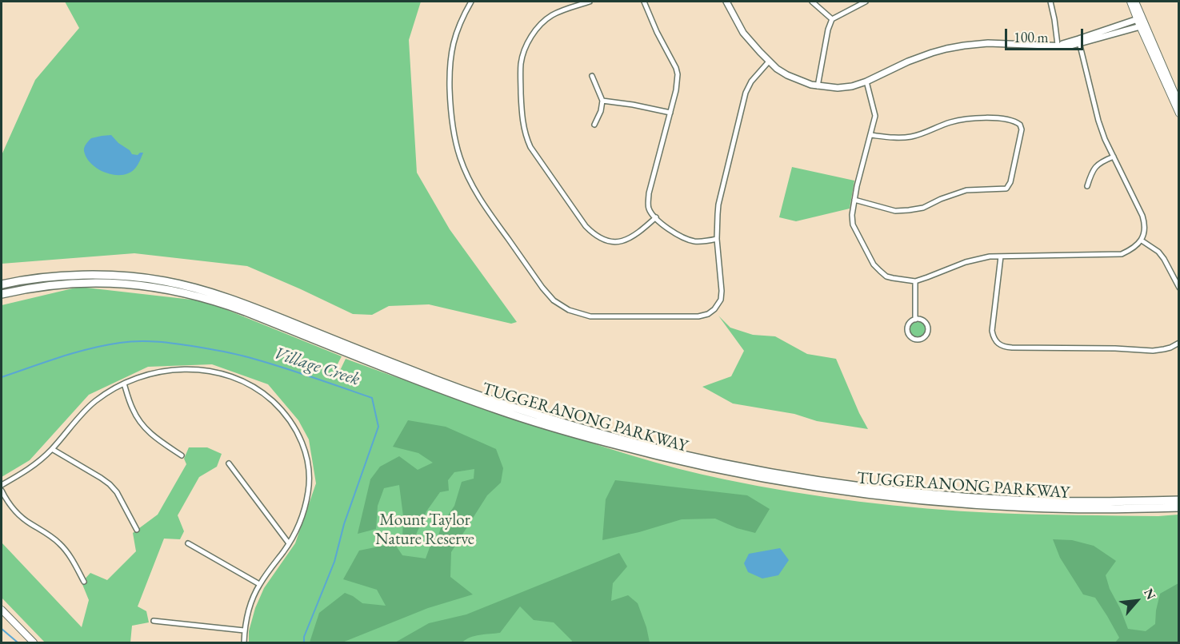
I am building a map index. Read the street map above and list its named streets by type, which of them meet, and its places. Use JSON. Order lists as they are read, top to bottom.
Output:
{
  "streets": {
    "highway": ["TUGGERANONG PARKWAY"]
  },
  "water": ["Village Creek"],
  "parks": ["Mount Taylor Nature Reserve"],
  "scale_bar": "100 m",
  "north": "top right"
}
